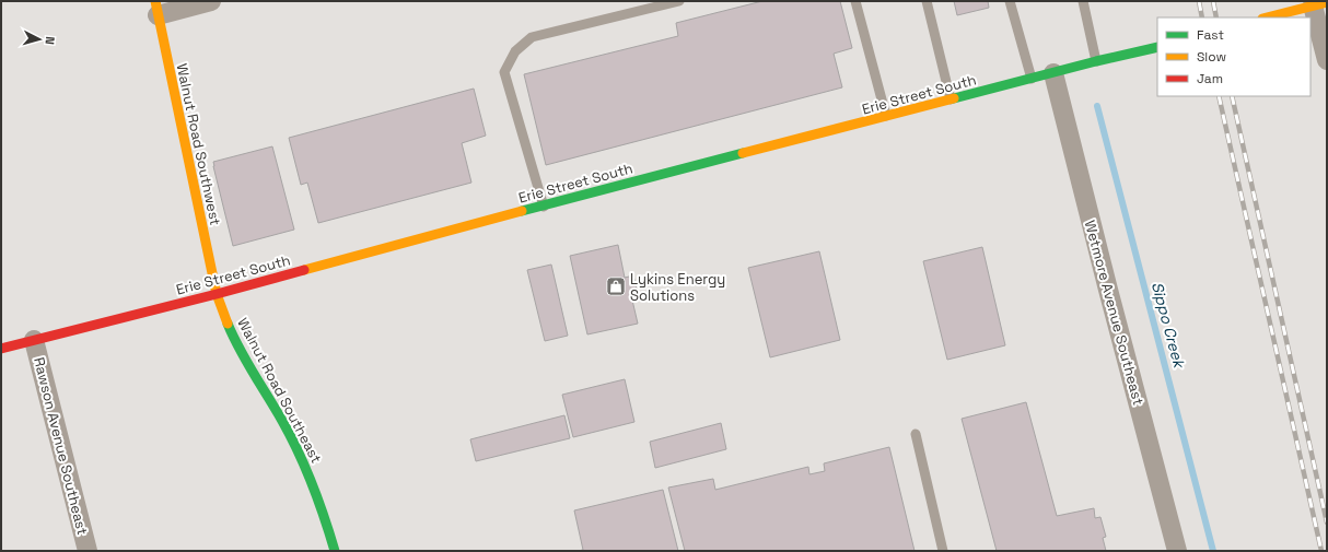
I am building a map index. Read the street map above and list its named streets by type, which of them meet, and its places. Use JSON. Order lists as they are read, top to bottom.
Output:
{
  "streets": {
    "main road": ["Erie Street South", "Walnut Road Southwest", "Walnut Road Southeast"],
    "street": ["Wetmore Avenue Southeast", "Rawson Avenue Southeast"]
  },
  "crossings": [
    ["Erie Street South", "Walnut Road Southwest"],
    ["Erie Street South", "Wetmore Avenue Southeast"],
    ["Erie Street South", "Walnut Road Southeast"],
    ["Erie Street South", "Rawson Avenue Southeast"],
    ["Walnut Road Southwest", "Walnut Road Southeast"]
  ],
  "water": ["Sippo Creek"],
  "places": {
    "shop": ["Lykins Energy Solutions"]
  },
  "legend": ["Fast", "Slow", "Jam"],
  "north": "right"
}
